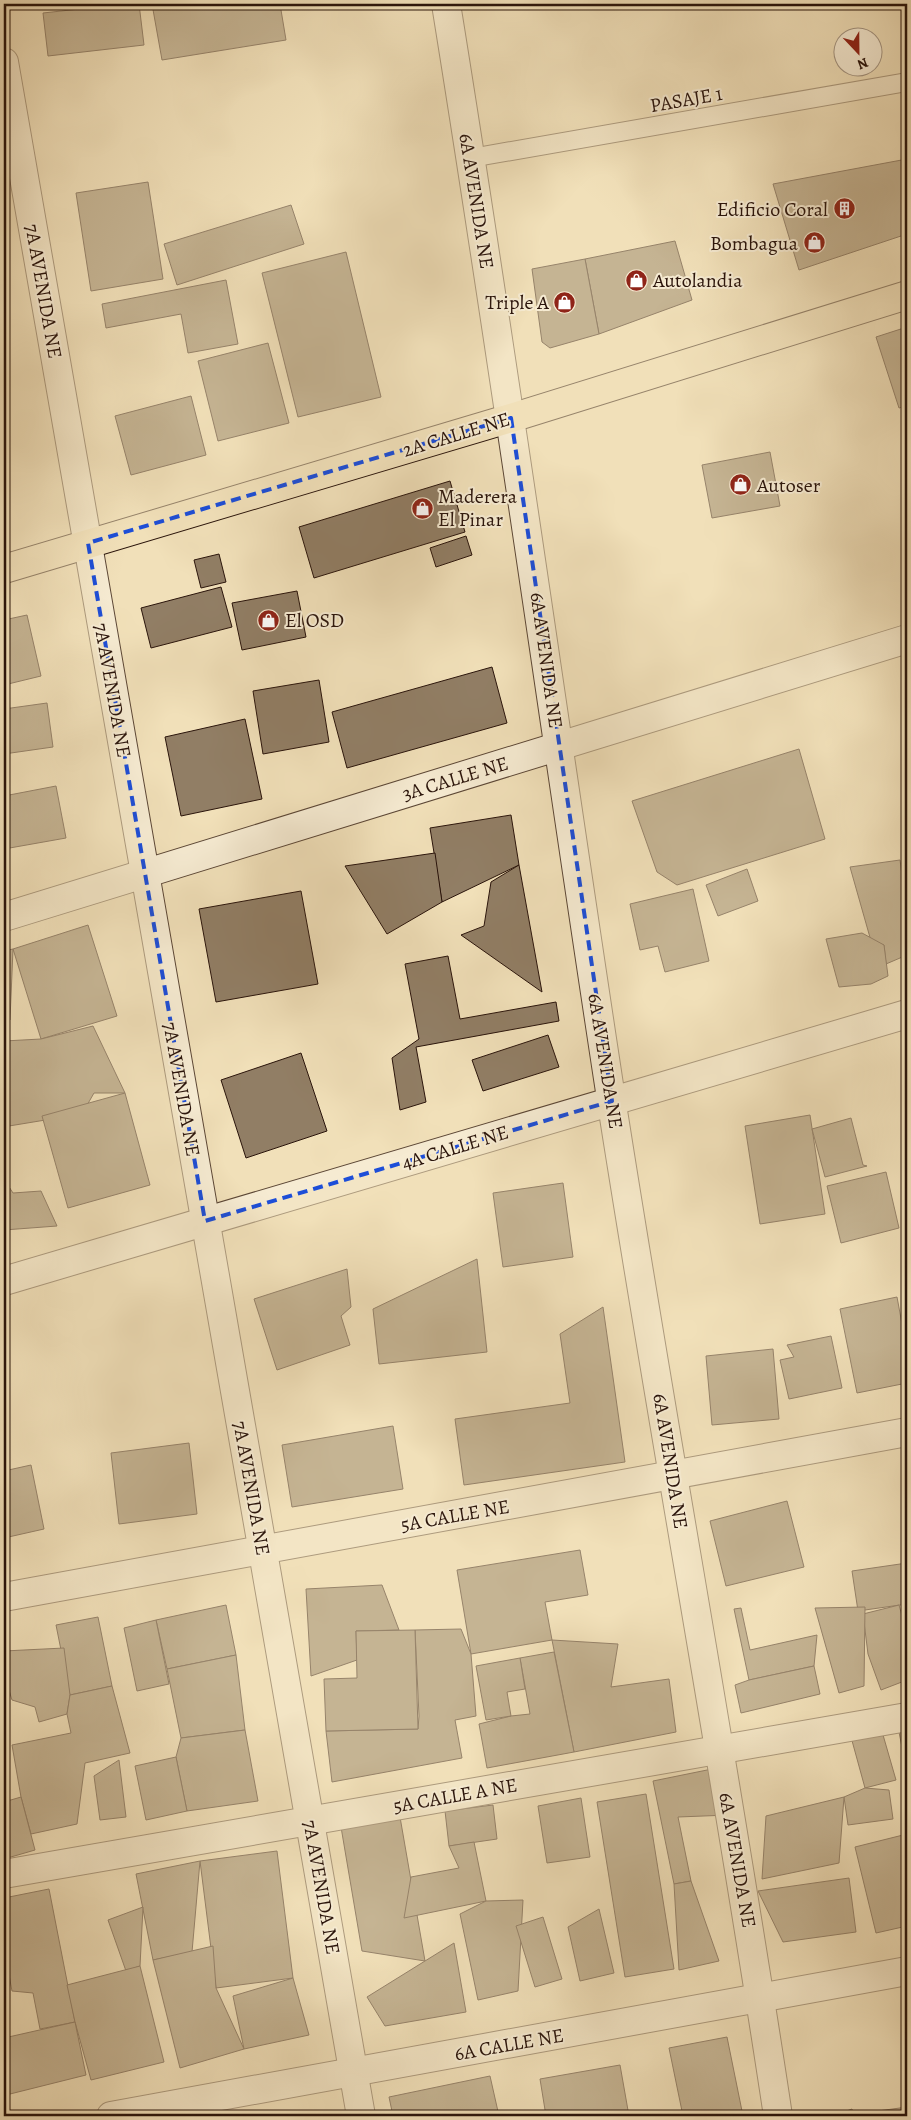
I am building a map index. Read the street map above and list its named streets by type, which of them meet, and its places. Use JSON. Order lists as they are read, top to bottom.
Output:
{
  "streets": {
    "main road": ["2A CALLE NE"],
    "street": [
      "6A AVENIDA NE",
      "7A AVENIDA NE",
      "3A CALLE NE",
      "4A CALLE NE",
      "5A CALLE NE",
      "5A CALLE A NE",
      "6A CALLE NE"
    ],
    "lane": ["PASAJE 1"]
  },
  "crossings": [
    ["PASAJE 1", "6A AVENIDA NE"],
    ["6A AVENIDA NE", "2A CALLE NE"],
    ["6A AVENIDA NE", "3A CALLE NE"],
    ["6A AVENIDA NE", "4A CALLE NE"],
    ["6A AVENIDA NE", "5A CALLE NE"],
    ["6A AVENIDA NE", "5A CALLE A NE"],
    ["6A AVENIDA NE", "6A CALLE NE"],
    ["7A AVENIDA NE", "2A CALLE NE"],
    ["7A AVENIDA NE", "3A CALLE NE"],
    ["7A AVENIDA NE", "4A CALLE NE"],
    ["7A AVENIDA NE", "5A CALLE NE"],
    ["7A AVENIDA NE", "5A CALLE A NE"],
    ["7A AVENIDA NE", "6A CALLE NE"]
  ],
  "places": {
    "building": ["Edificio Coral"],
    "shop": [
      "Bombagua",
      "Autolandia",
      "Triple A",
      "Autoser",
      "Maderera El Pinar",
      "El OSD"
    ]
  },
  "north": "bottom"
}
